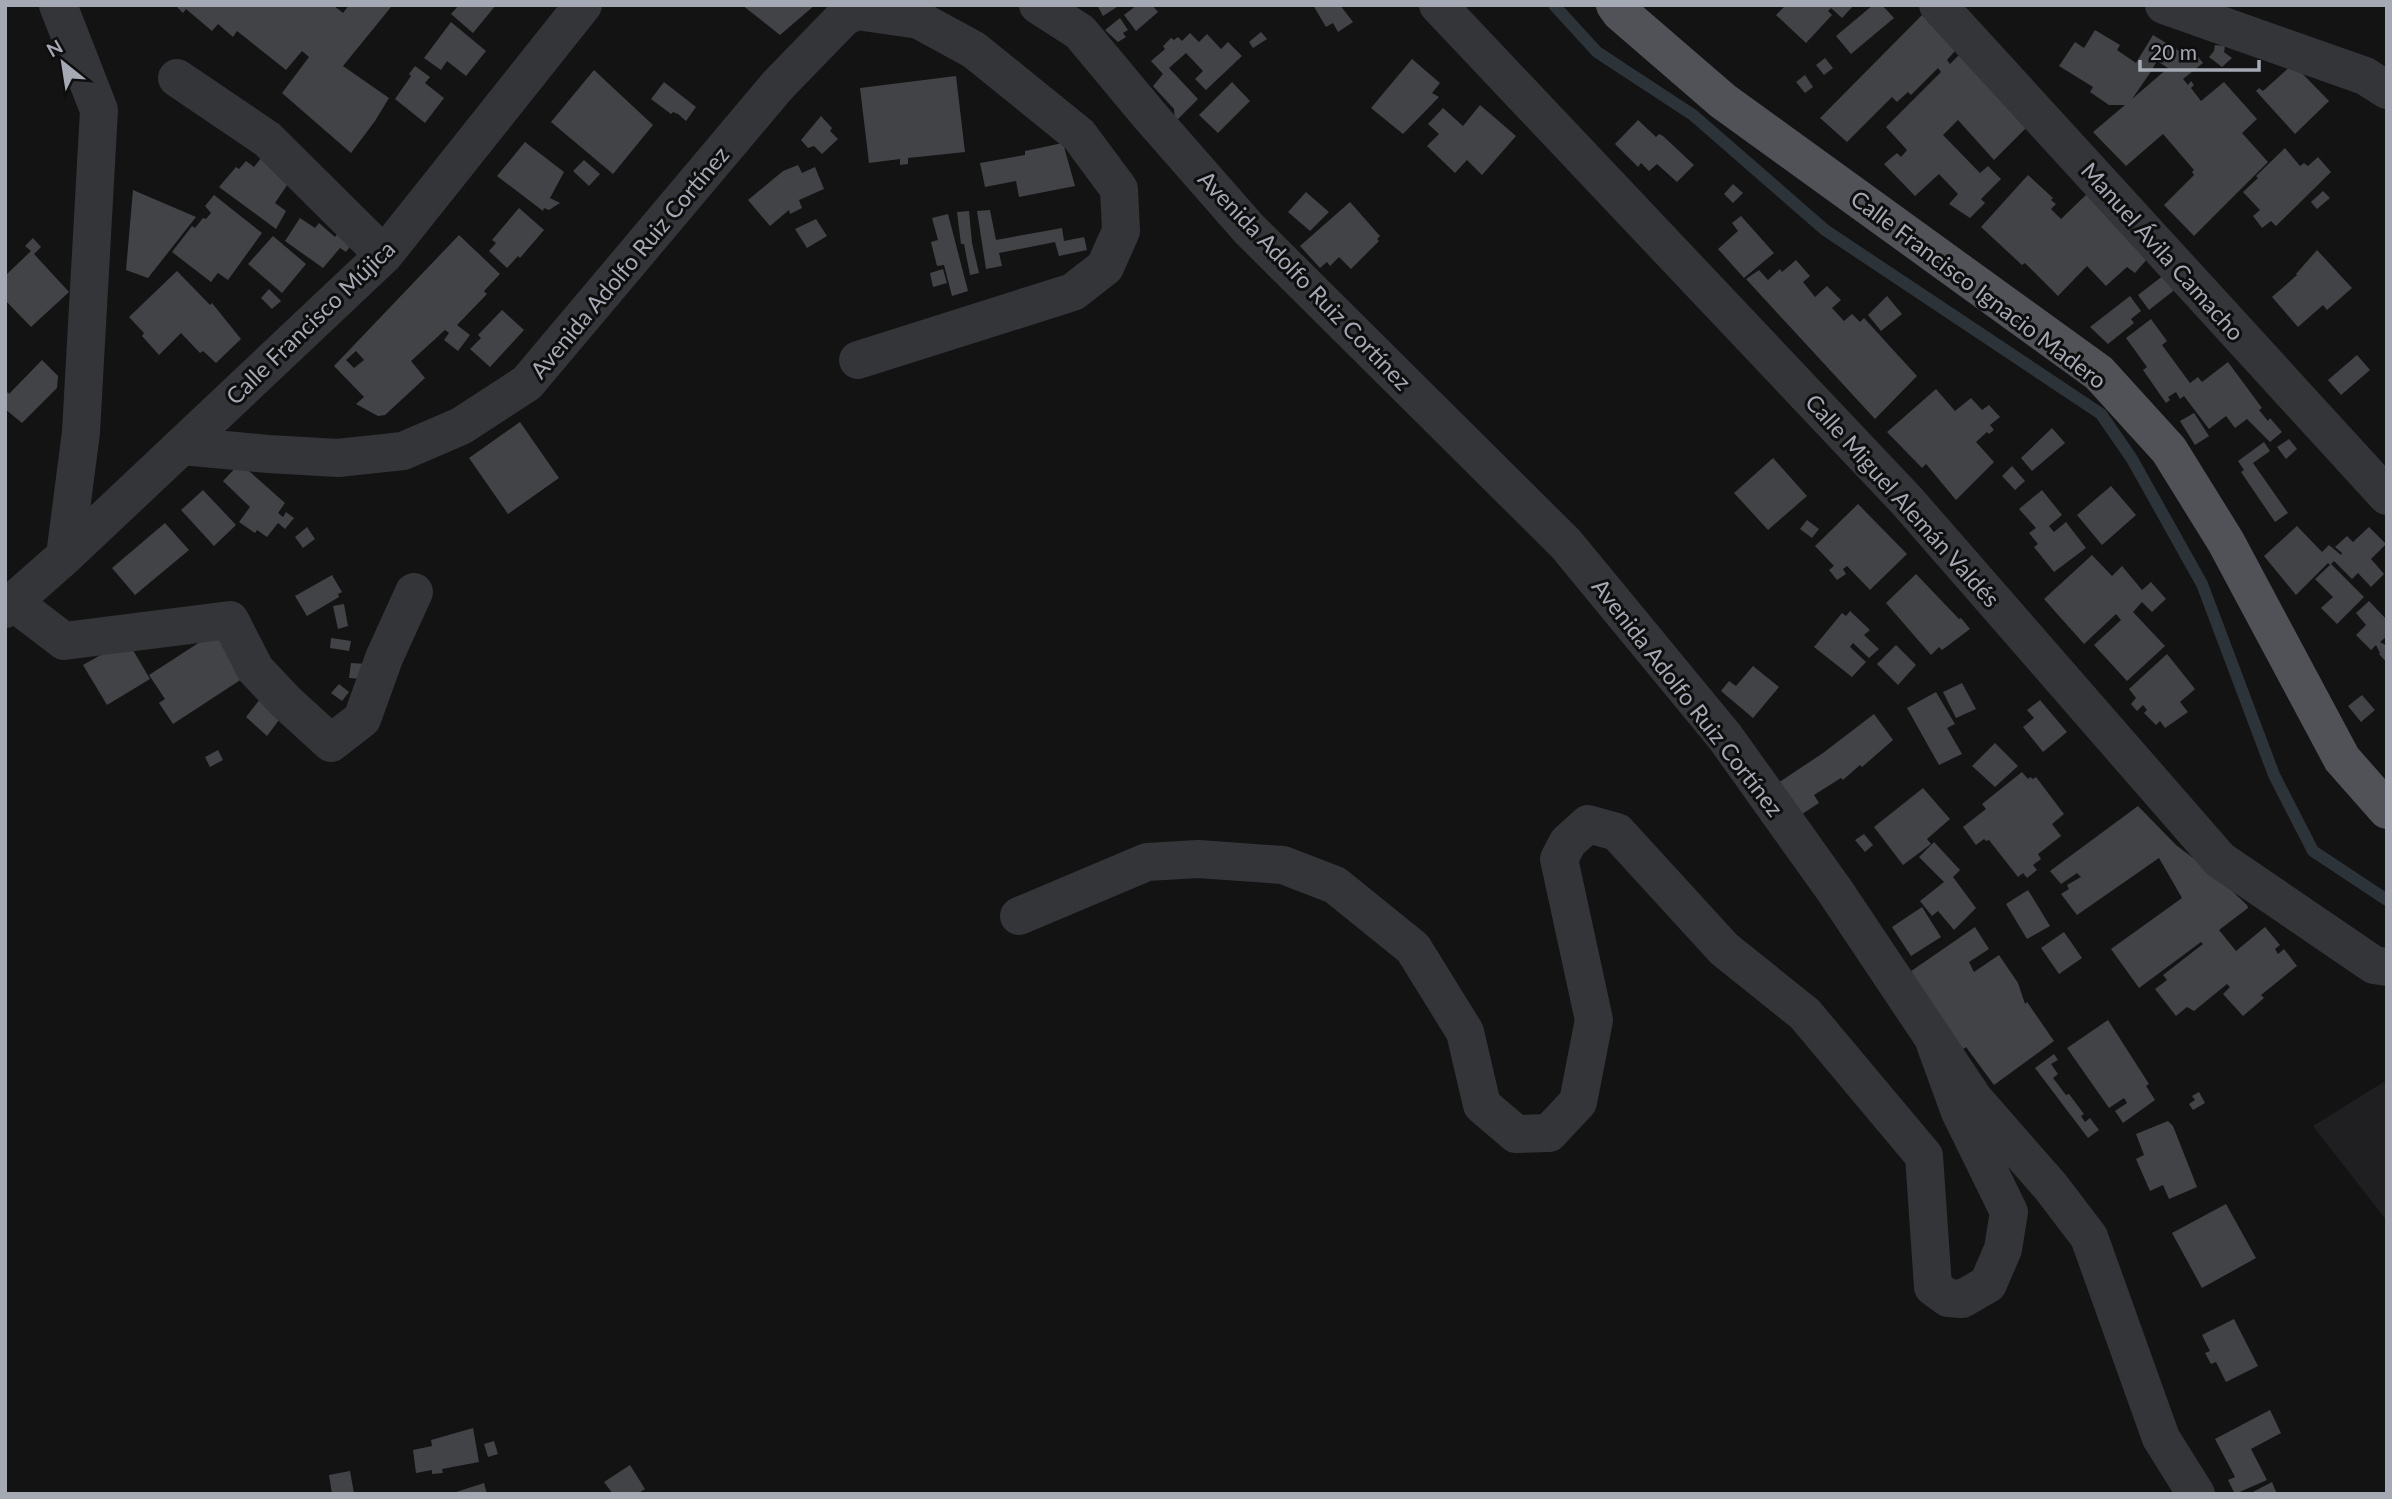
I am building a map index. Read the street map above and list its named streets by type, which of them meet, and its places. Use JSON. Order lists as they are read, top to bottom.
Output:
{
  "streets": {
    "main road": ["Calle Francisco Ignacio Madero"],
    "street": [
      "Manuel Ávila Camacho",
      "Avenida Adolfo Ruiz Cortínez",
      "Calle Francisco Mújica",
      "Calle Miguel Alemán Valdés"
    ]
  },
  "crossings": [
    ["Avenida Adolfo Ruiz Cortínez", "Calle Francisco Mújica"]
  ],
  "scale_bar": "20 m",
  "north": "top left"
}
